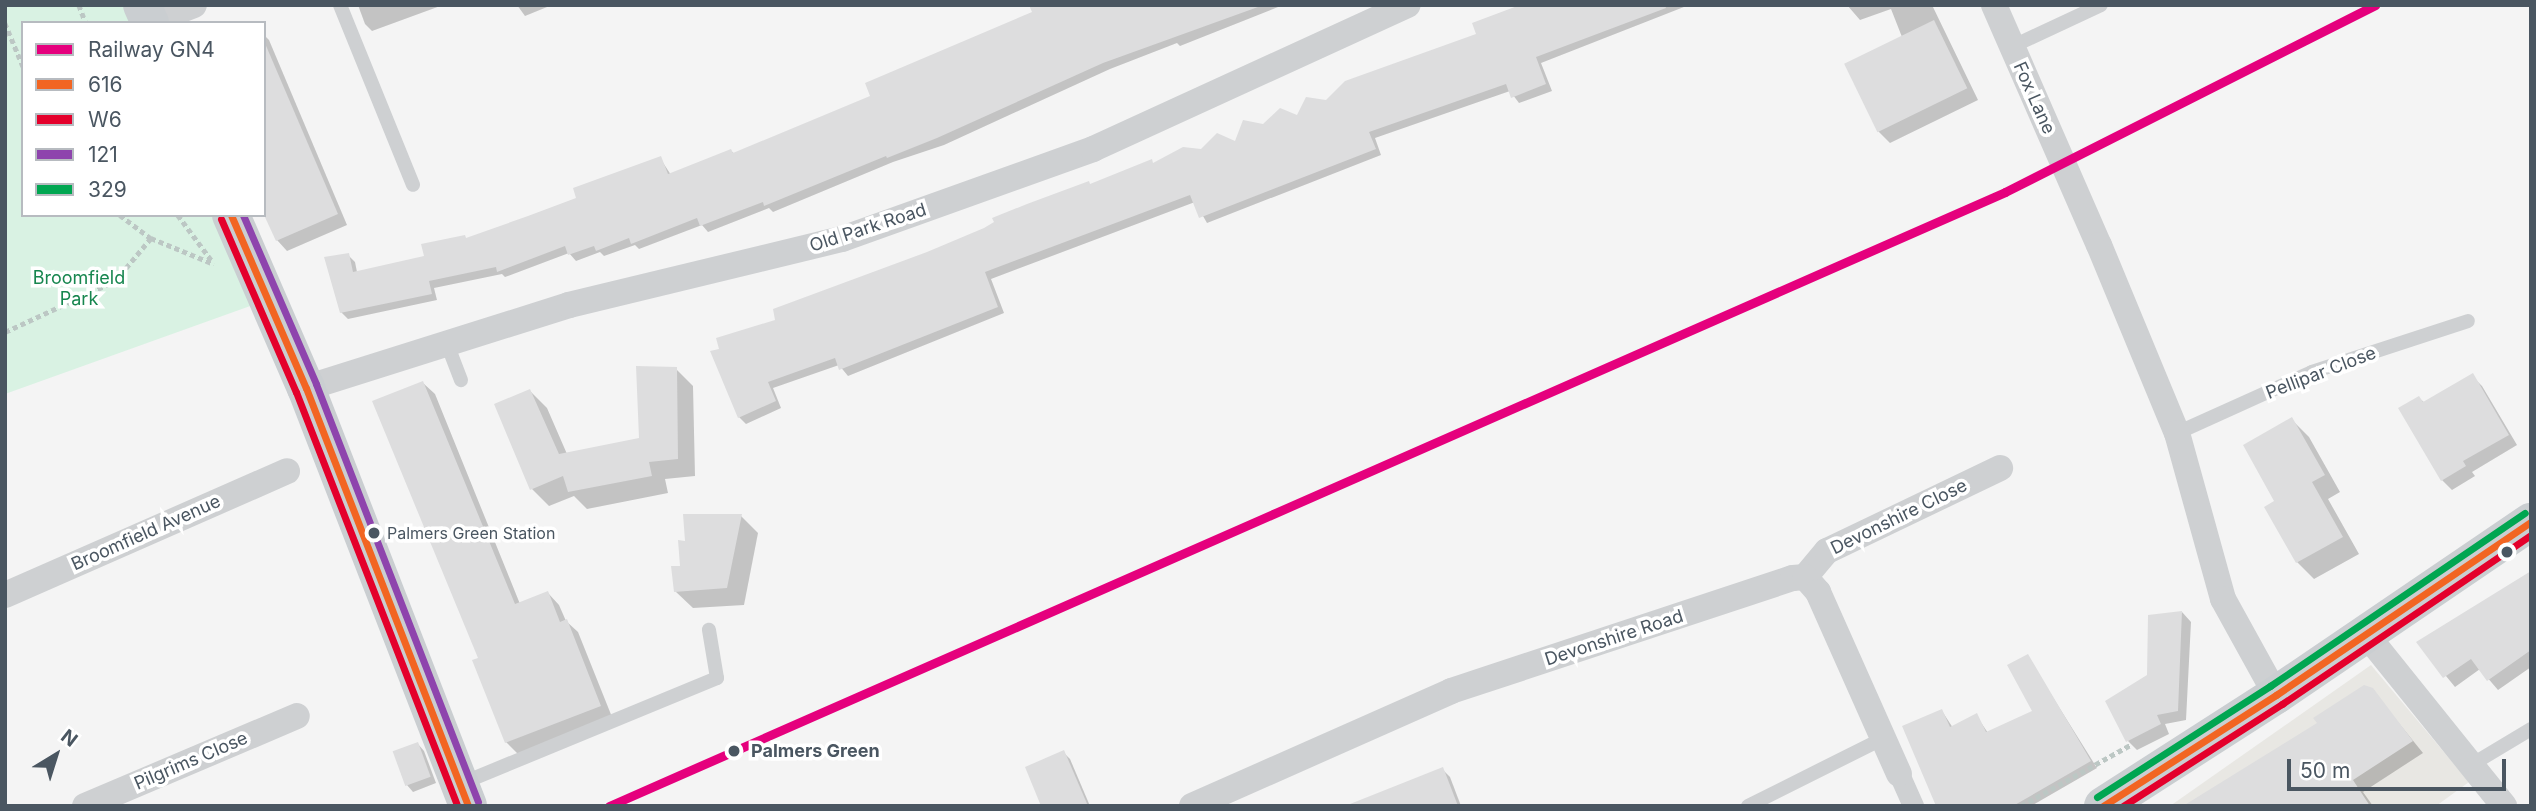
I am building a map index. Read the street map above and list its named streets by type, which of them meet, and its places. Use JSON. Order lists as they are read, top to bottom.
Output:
{
  "streets": {
    "street": [
      "Fox Lane",
      "Old Park Road",
      "Devonshire Close",
      "Broomfield Avenue",
      "Devonshire Road",
      "Pilgrims Close"
    ],
    "lane": ["Pellipar Close"]
  },
  "crossings": [
    ["Fox Lane", "Pellipar Close"],
    ["Devonshire Close", "Devonshire Road"]
  ],
  "parks": ["Broomfield Park"],
  "places": ["Palmers Green Station", "Palmers Green"],
  "lines": [
    "rail line GN4",
    "transit line 616",
    "transit line 121",
    "transit line W6",
    "transit line 329"
  ],
  "legend": [
    "Railway GN4",
    "616",
    "W6",
    "121",
    "329"
  ],
  "scale_bar": "50 m",
  "north": "top right"
}
